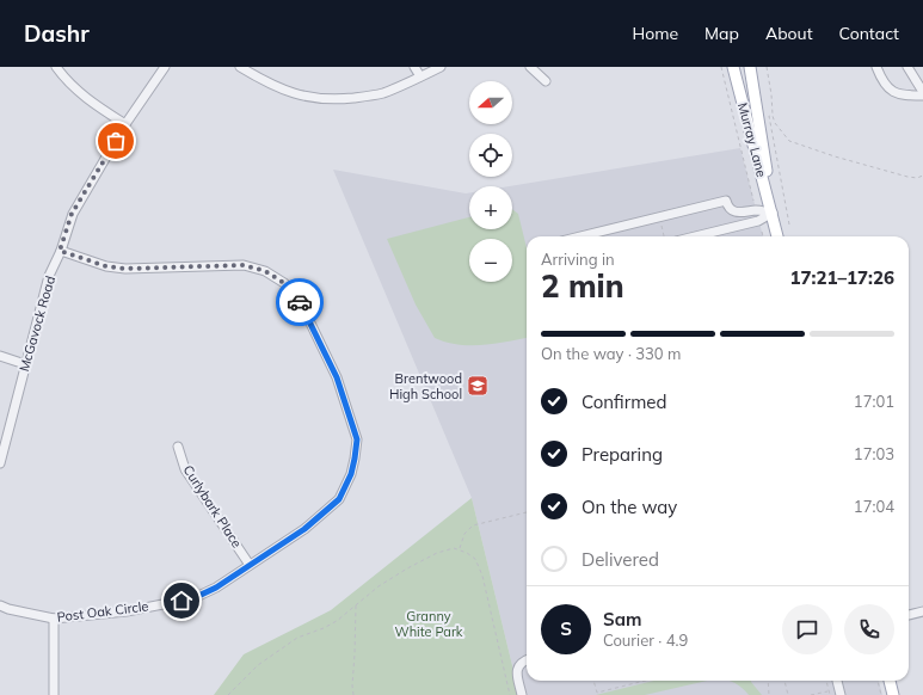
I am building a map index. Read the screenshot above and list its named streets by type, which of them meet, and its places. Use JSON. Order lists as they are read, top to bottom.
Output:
{
  "streets": {
    "main road": ["Murray Lane"],
    "street": ["McGavock Road", "Curlybark Place", "Post Oak Circle"]
  },
  "crossings": [
    ["McGavock Road", "Post Oak Circle"],
    ["Curlybark Place", "Post Oak Circle"]
  ],
  "parks": ["Granny White Park"],
  "places": {
    "school or university": ["Brentwood High School"]
  },
  "north": "left",
  "page": {
    "header": "Dashr",
    "nav": [
      "Home",
      "Map",
      "About",
      "Contact"
    ],
    "map_buttons": ["+", "−"],
    "heading": ["2 min", "Arriving in", "17:21–17:26"],
    "panel": ["Sam", "Courier · 4.9"],
    "bar": "On the way · 330 m",
    "list": [
      ["Confirmed", "17:01"],
      ["Preparing", "17:03"],
      ["On the way", "17:04"],
      "Delivered"
    ],
    "round": "S"
  }
}
